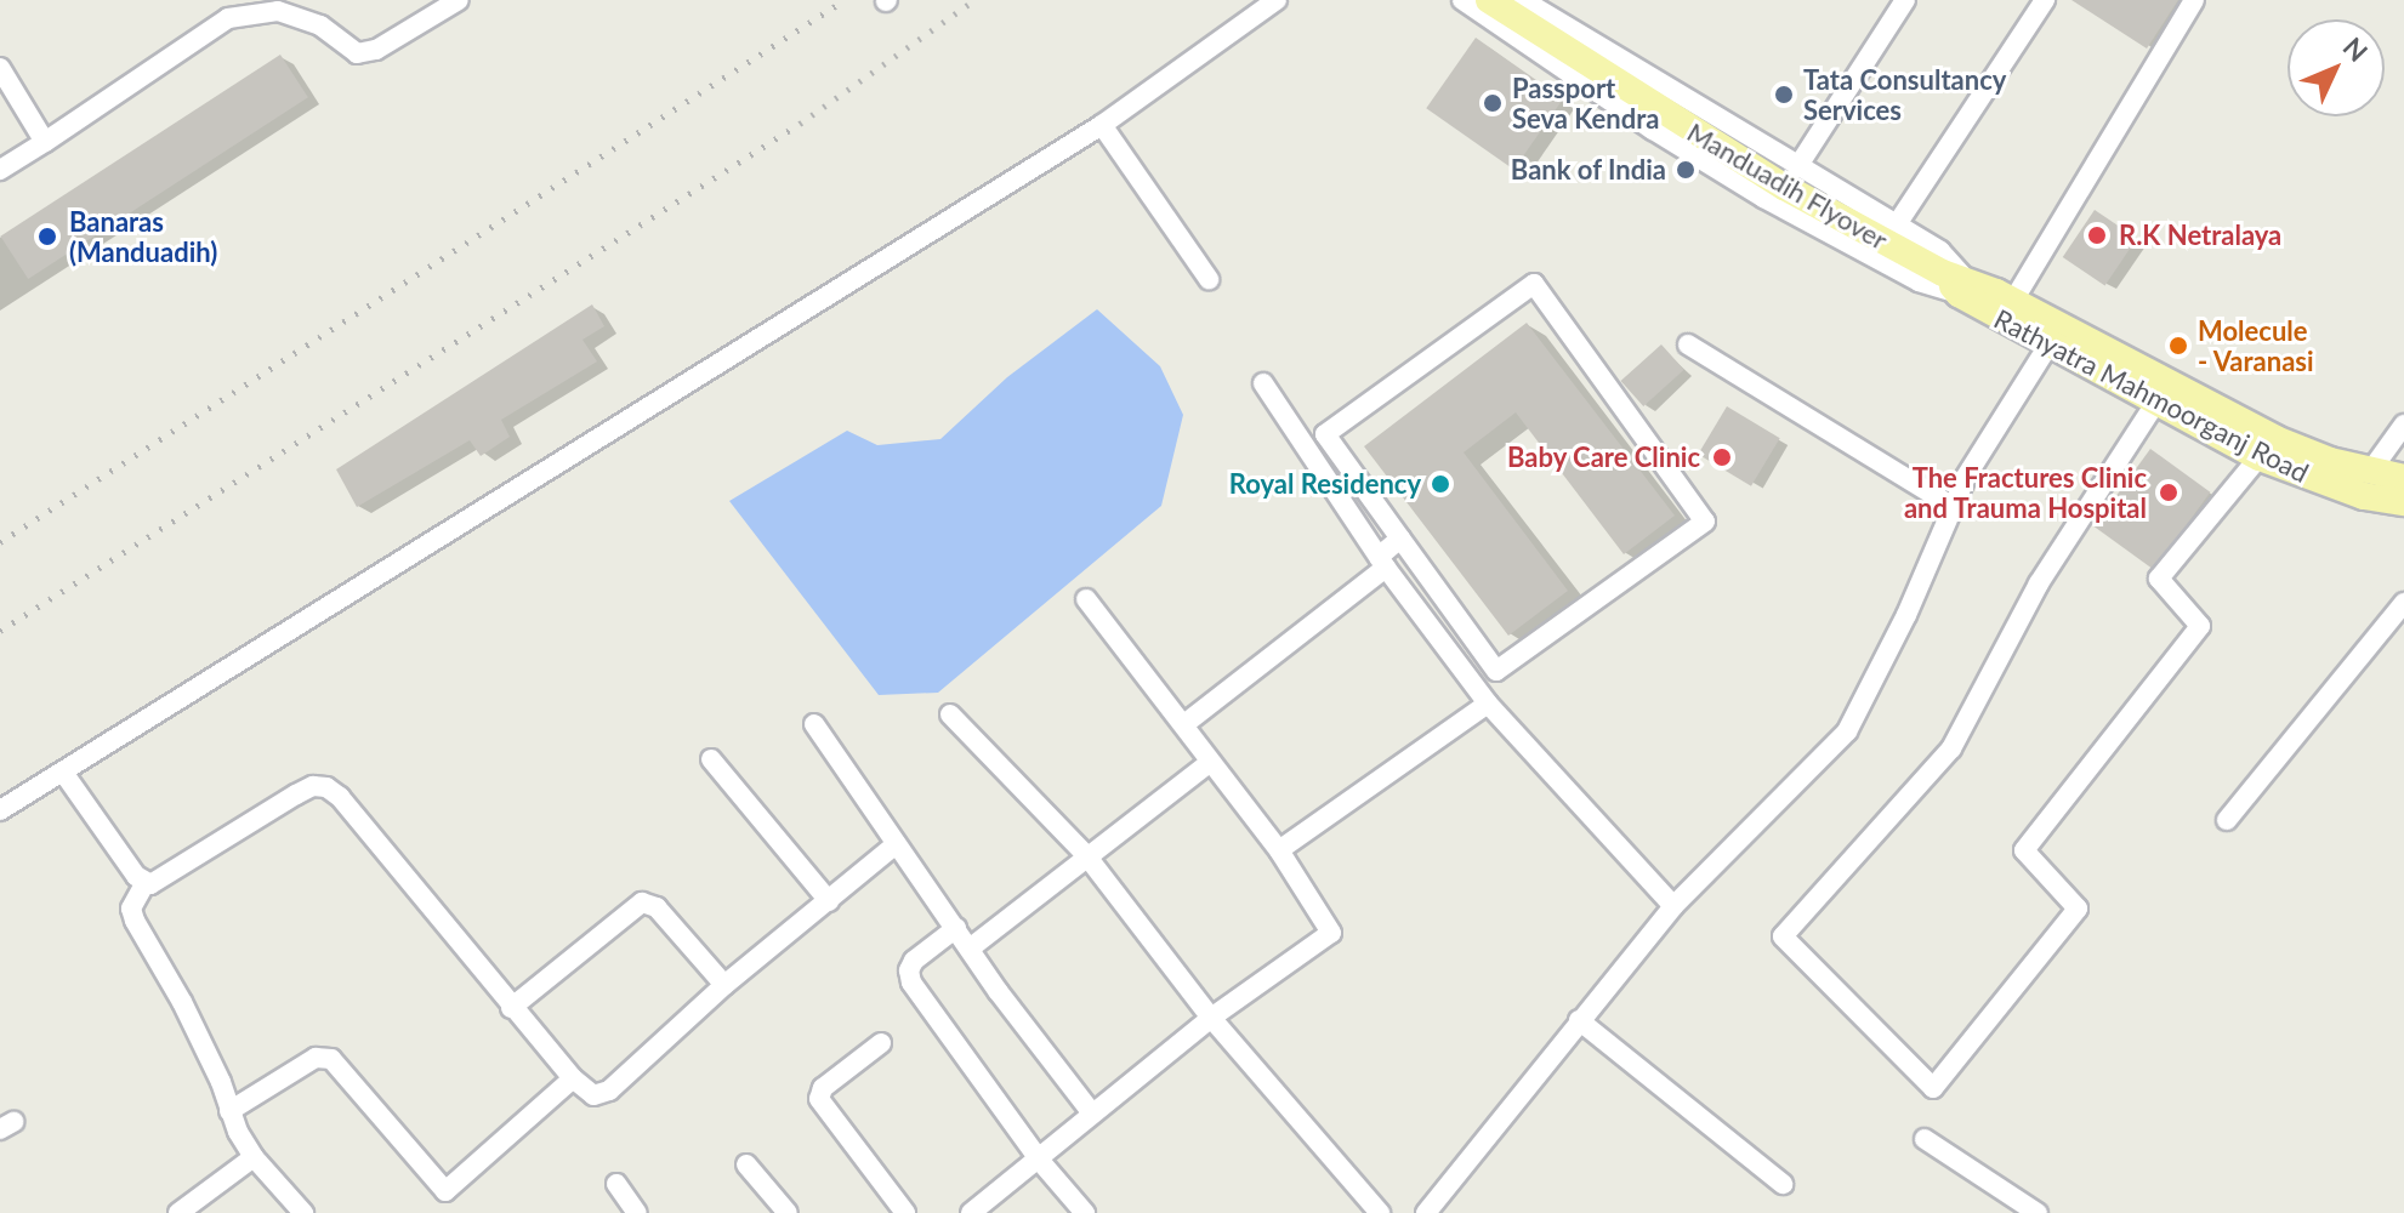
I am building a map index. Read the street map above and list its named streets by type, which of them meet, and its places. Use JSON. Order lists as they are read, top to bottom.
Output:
{
  "streets": {
    "main road": ["Manduadih Flyover", "Rathyatra Mahmoorganj Road"]
  },
  "crossings": [
    ["Manduadih Flyover", "Rathyatra Mahmoorganj Road"]
  ],
  "places": [
    "Tata Consultancy Services",
    "Passport Seva Kendra",
    "Bank of India",
    "R.K Netralaya",
    "Banaras (Manduadih)",
    "Molecule - Varanasi",
    "Baby Care Clinic",
    "Royal Residency",
    "The Fractures Clinic and Trauma Hospital"
  ],
  "north": "top right"
}
